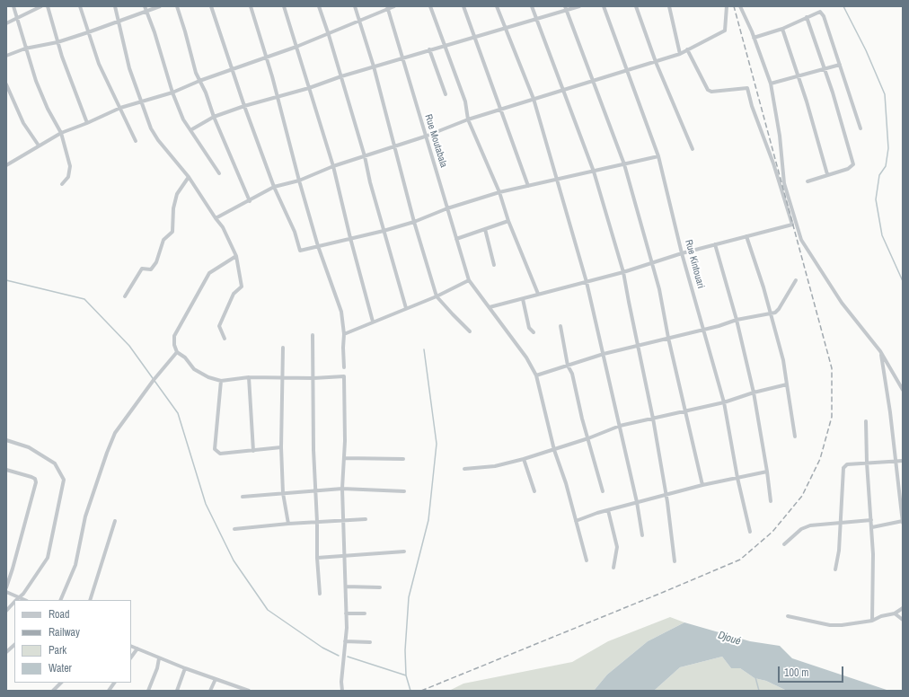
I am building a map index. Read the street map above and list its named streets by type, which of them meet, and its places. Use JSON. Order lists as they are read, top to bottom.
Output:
{
  "streets": {
    "street": ["Rue Moutabala", "Rue Kintouari"]
  },
  "water": ["Djoué"],
  "legend": [
    "Road",
    "Railway",
    "Park",
    "Water"
  ],
  "scale_bar": "100 m"
}
